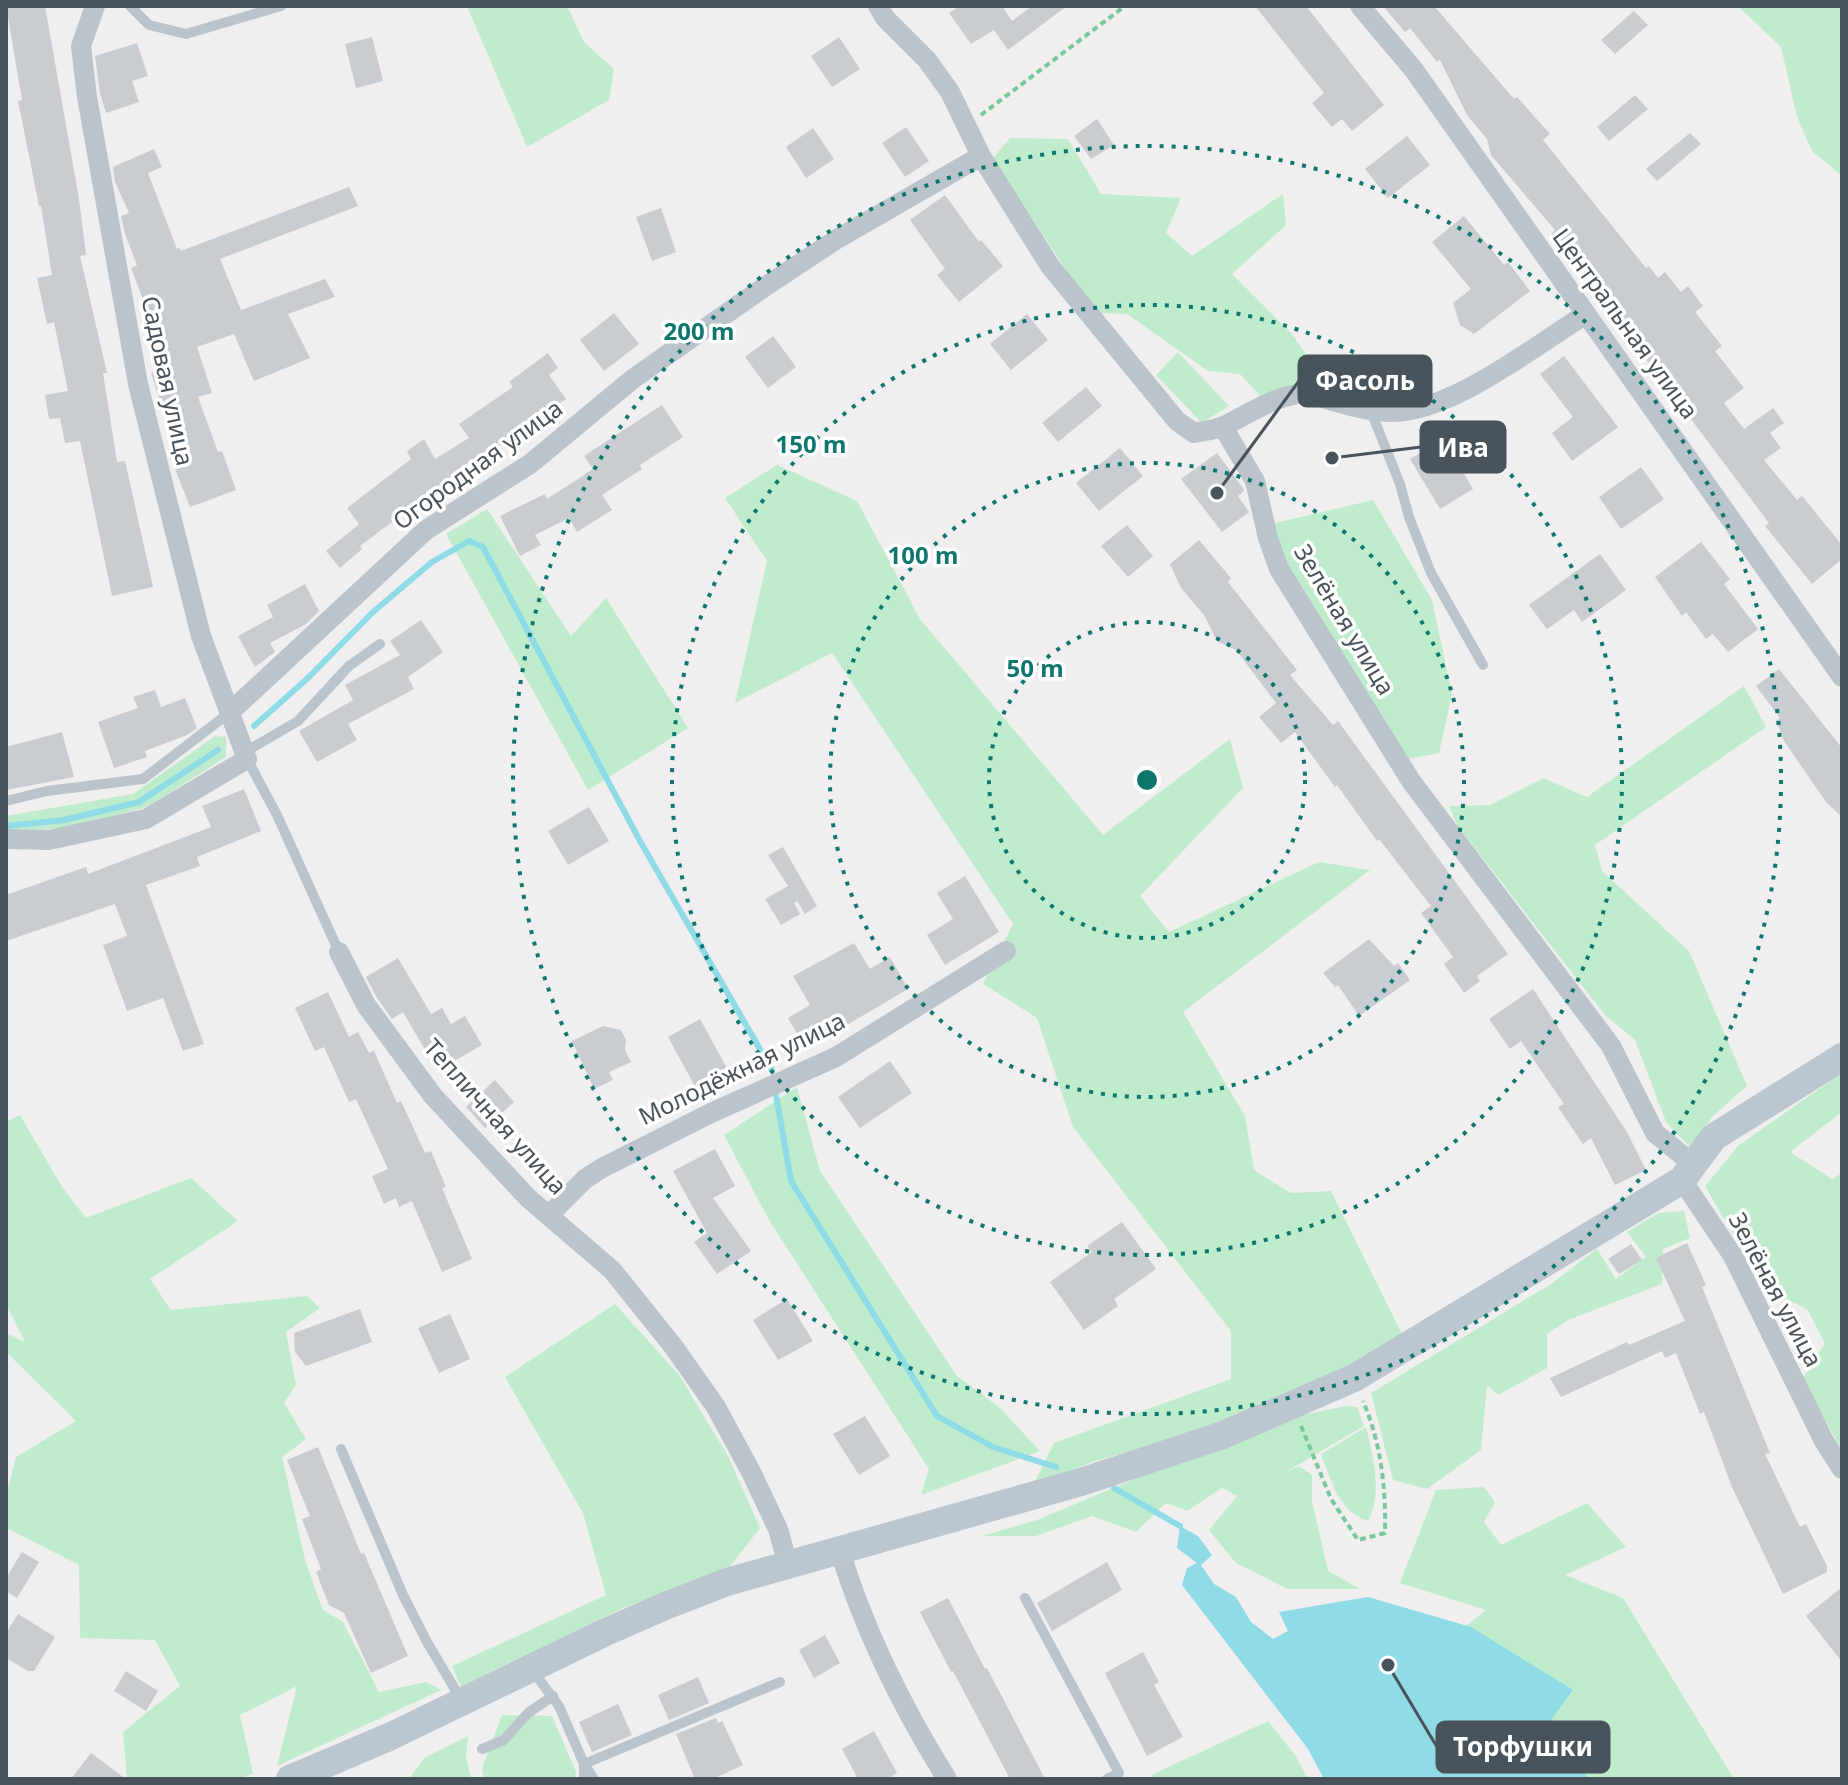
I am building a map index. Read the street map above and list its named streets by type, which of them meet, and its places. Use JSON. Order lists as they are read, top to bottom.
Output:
{
  "streets": {
    "street": [
      "Центральная улица",
      "Садовая улица",
      "Огородная улица",
      "Зелёная улица",
      "Молодёжная улица",
      "Тепличная улица"
    ]
  },
  "crossings": [
    ["Садовая улица", "Огородная улица"],
    ["Садовая улица", "Тепличная улица"],
    ["Молодёжная улица", "Тепличная улица"]
  ],
  "places": ["Ива", "Фасоль", "Торфушки"],
  "rings": [
    "200 m",
    "150 m",
    "100 m",
    "50 m"
  ]
}
